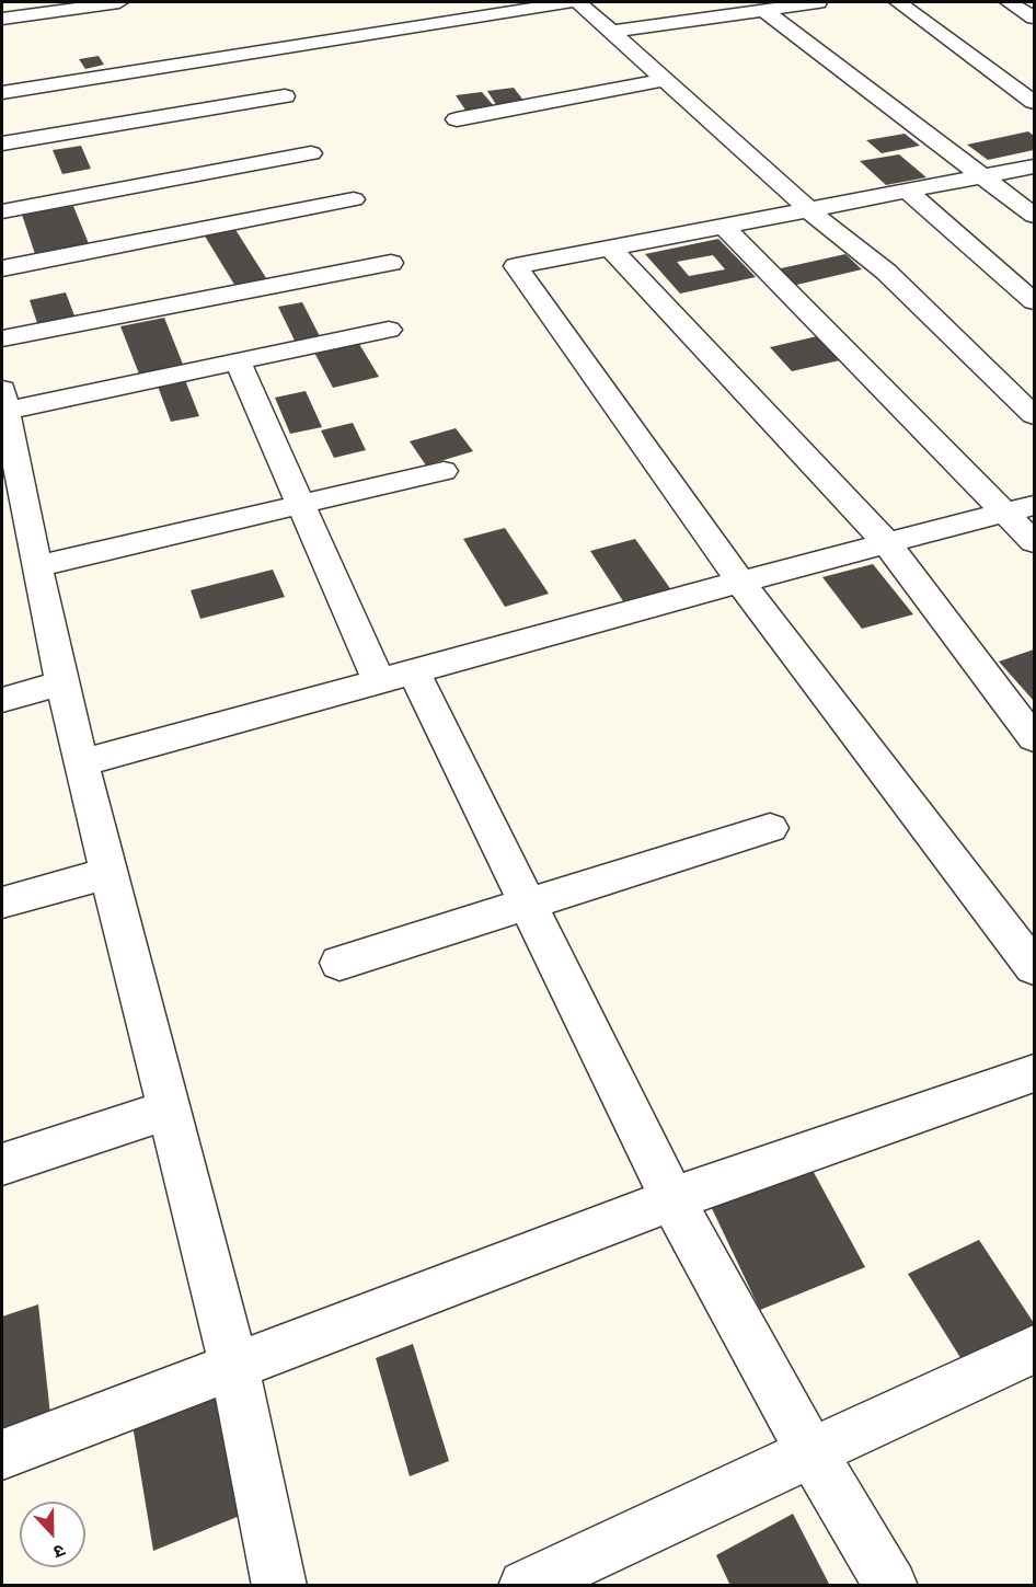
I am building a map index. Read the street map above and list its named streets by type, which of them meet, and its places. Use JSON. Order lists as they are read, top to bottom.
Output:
{
  "north": "bottom"
}
